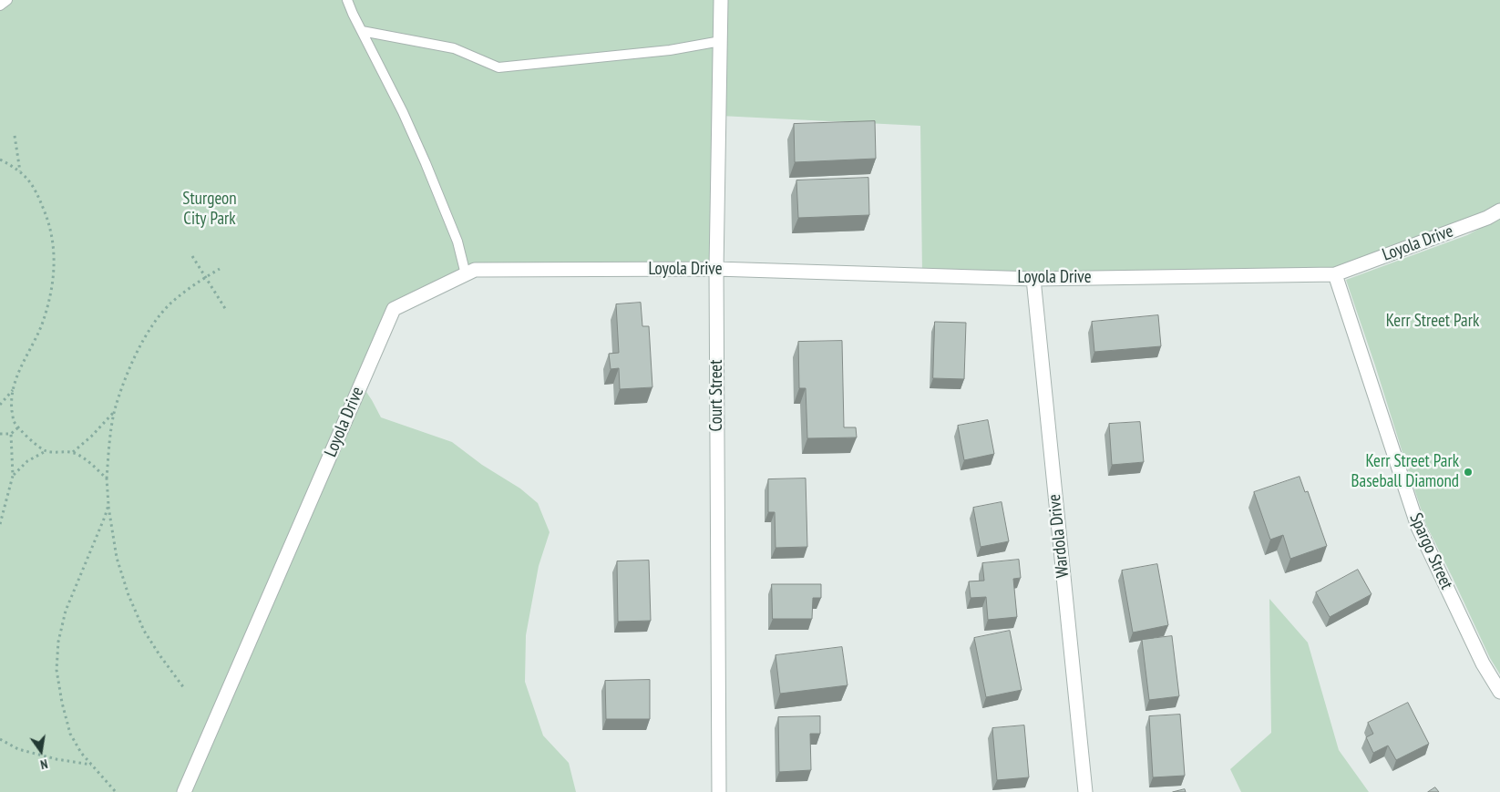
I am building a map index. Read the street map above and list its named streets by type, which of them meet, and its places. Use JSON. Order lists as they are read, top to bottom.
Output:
{
  "streets": {
    "street": [
      "Loyola Drive",
      "Court Street",
      "Wardola Drive",
      "Spargo Street"
    ]
  },
  "crossings": [
    ["Loyola Drive", "Court Street"],
    ["Loyola Drive", "Wardola Drive"],
    ["Loyola Drive", "Spargo Street"]
  ],
  "parks": ["Sturgeon City Park", "Kerr Street Park"],
  "places": ["Kerr Street Park Baseball Diamond"],
  "north": "bottom"
}
